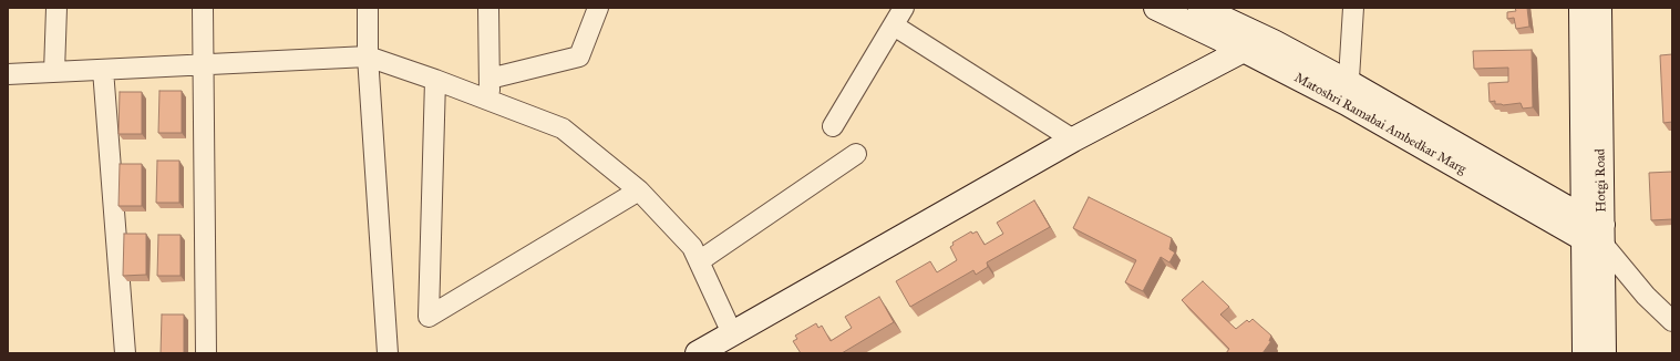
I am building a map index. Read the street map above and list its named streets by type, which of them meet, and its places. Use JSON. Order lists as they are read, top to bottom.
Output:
{
  "streets": {
    "street": ["Matoshri Ramabai Ambedkar Marg", "Hotgi Road"]
  },
  "crossings": [
    ["Matoshri Ramabai Ambedkar Marg", "Hotgi Road"]
  ]
}
